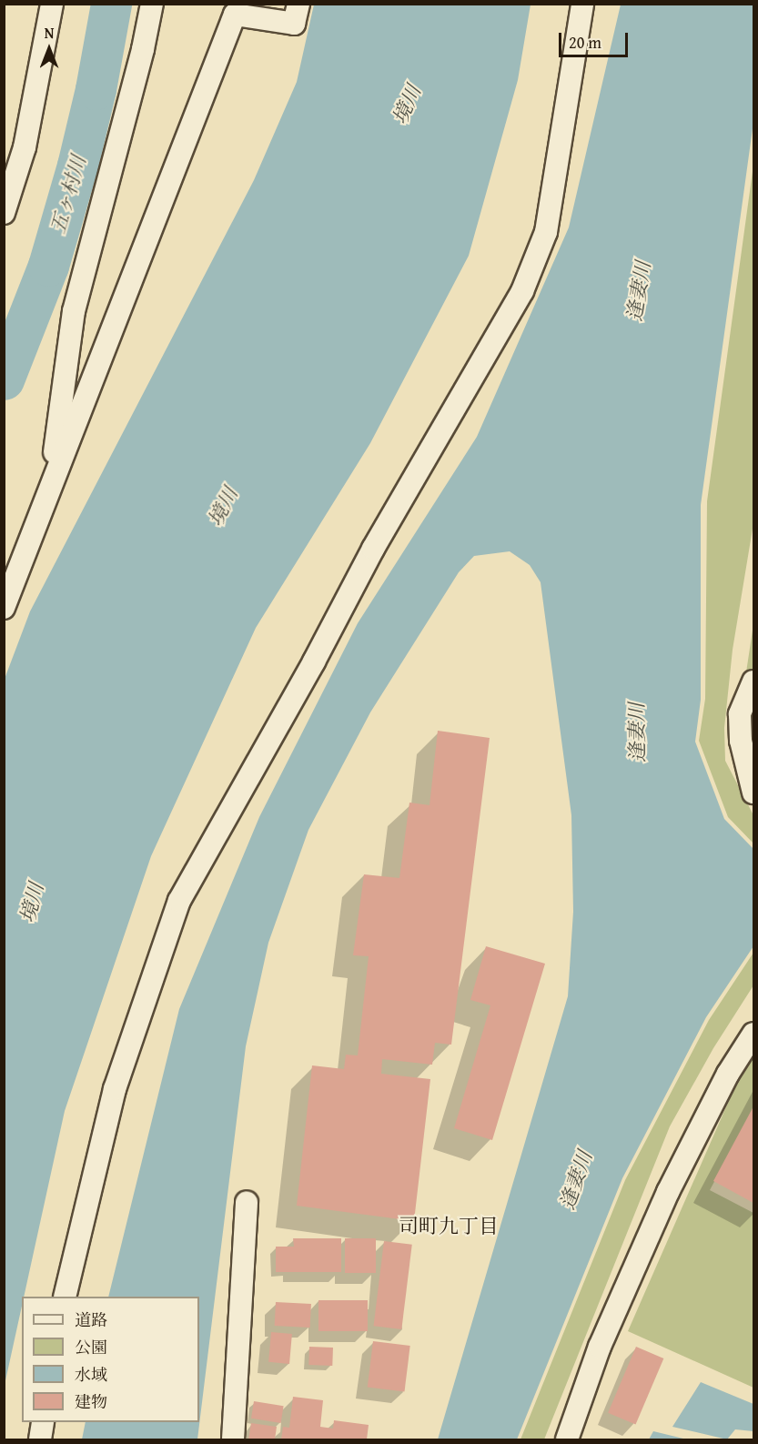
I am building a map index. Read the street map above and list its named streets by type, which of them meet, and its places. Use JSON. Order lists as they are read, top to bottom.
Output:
{
  "districts": ["司町九丁目"],
  "water": ["境川", "五ヶ村川", "逢妻川"],
  "legend": [
    "道路",
    "公園",
    "水域",
    "建物"
  ],
  "scale_bar": "20 m",
  "north": "top"
}
